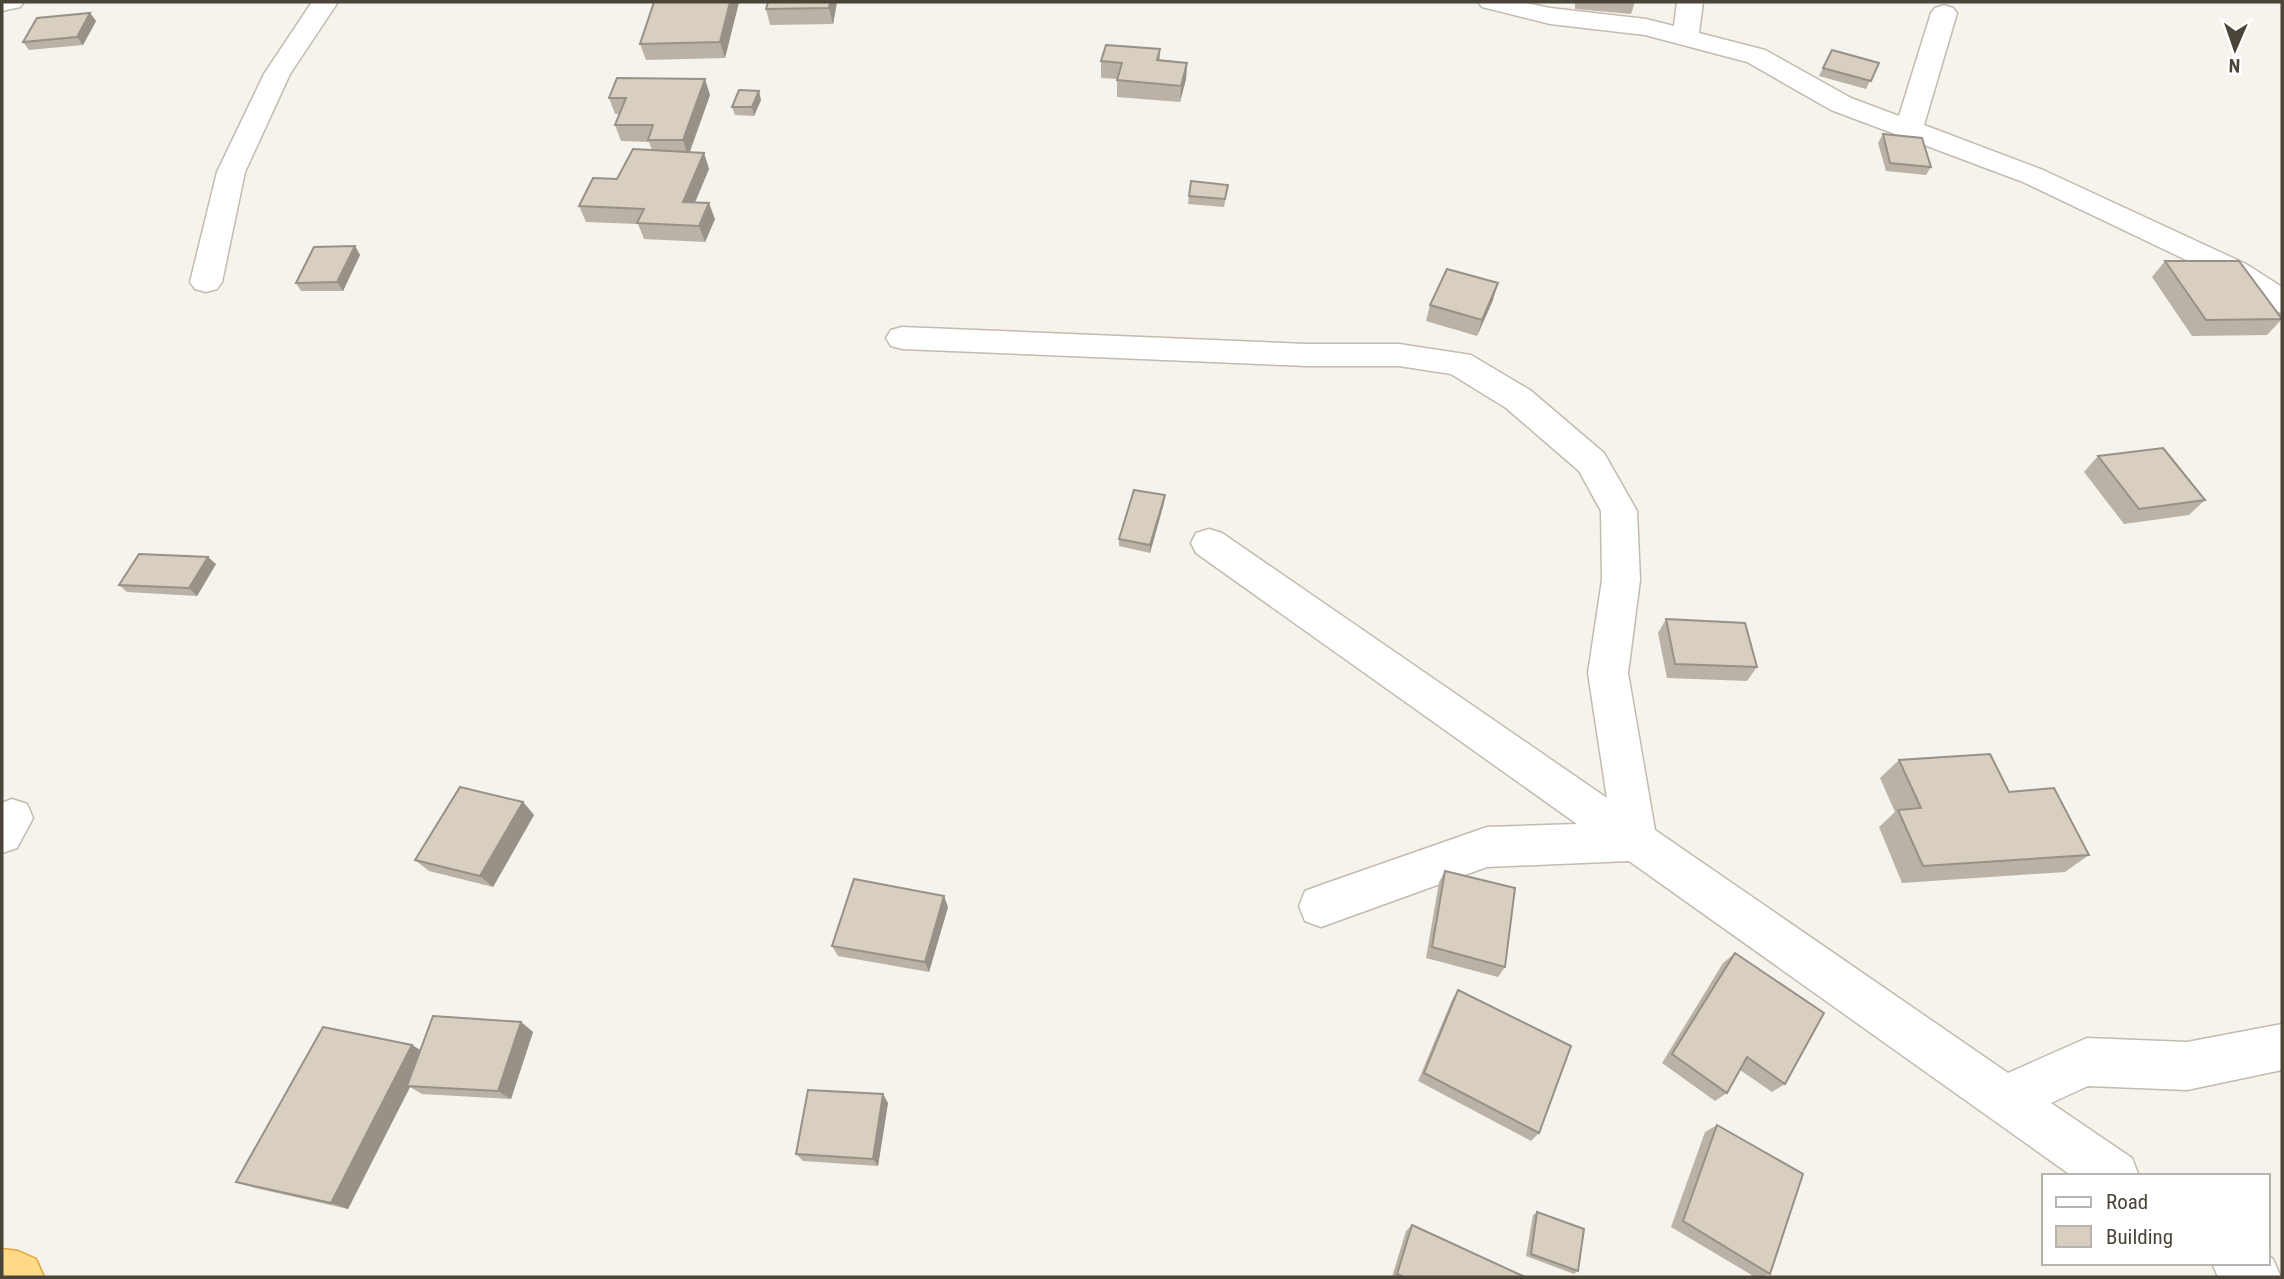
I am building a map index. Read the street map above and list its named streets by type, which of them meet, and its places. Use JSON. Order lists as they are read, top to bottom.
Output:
{
  "legend": ["Road", "Building"],
  "north": "bottom"
}
